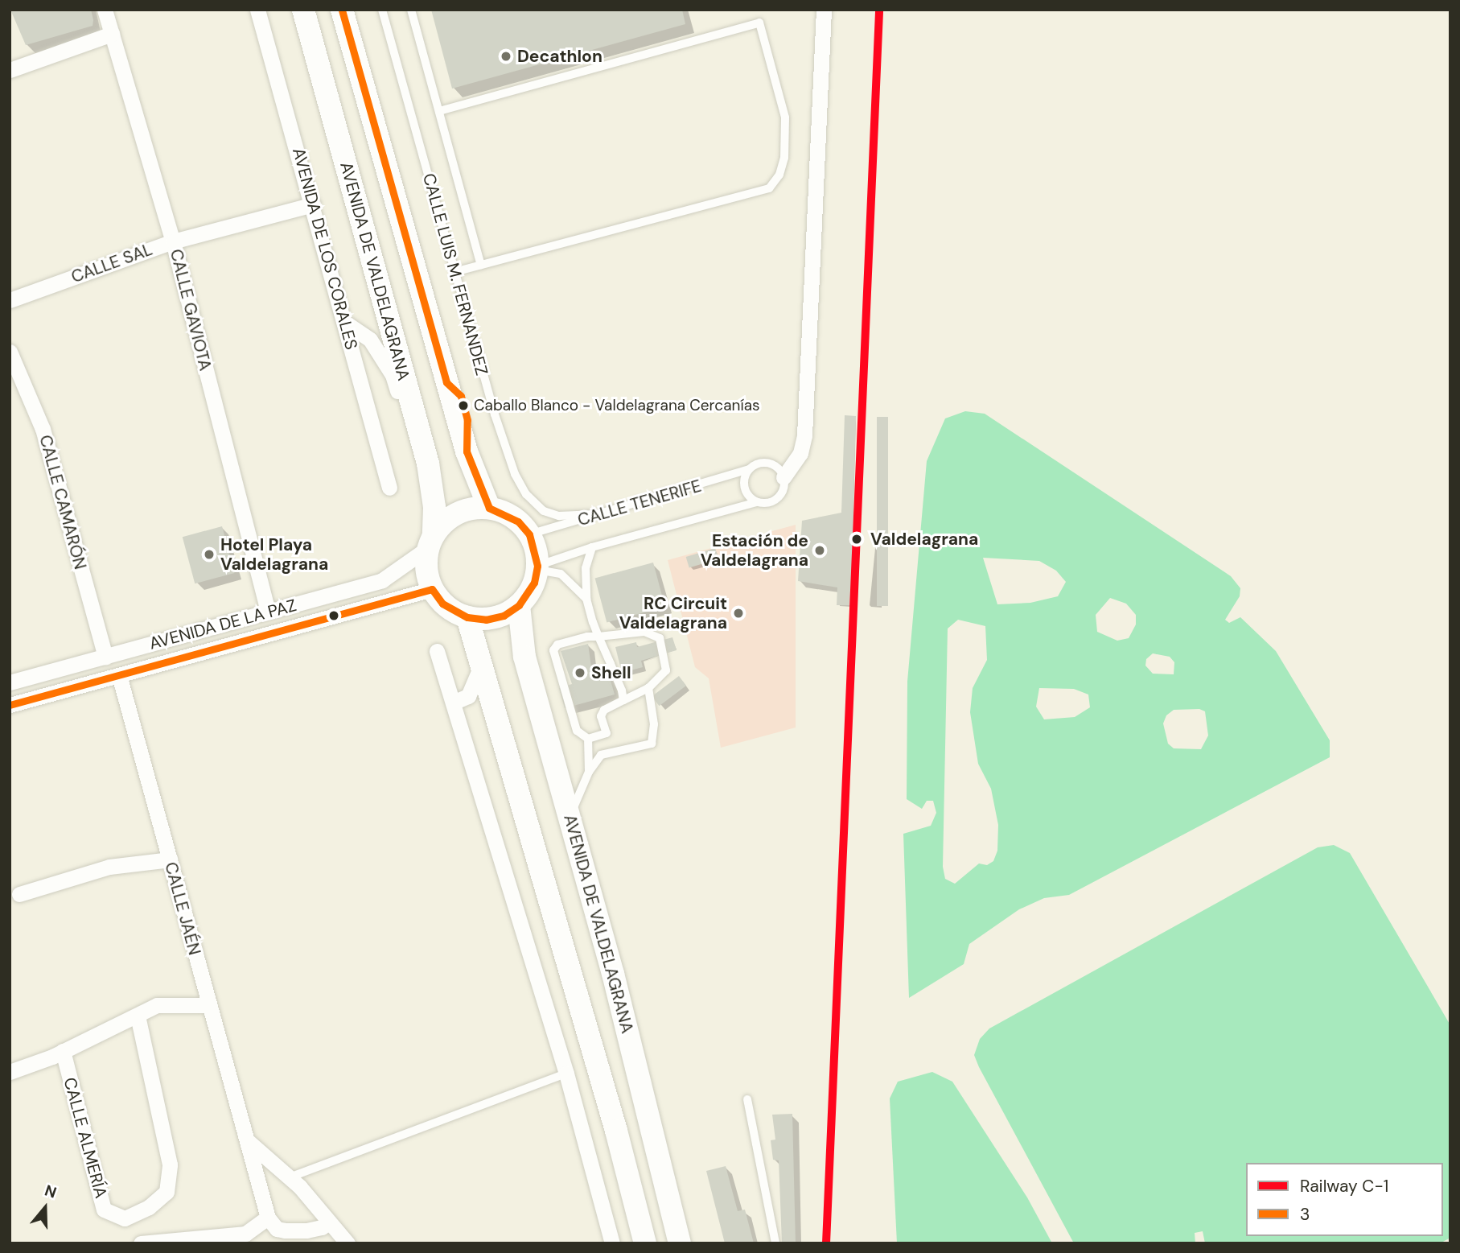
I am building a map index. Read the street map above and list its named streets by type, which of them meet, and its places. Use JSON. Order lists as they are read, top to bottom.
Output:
{
  "streets": {
    "main road": ["AVENIDA DE VALDELAGRANA"],
    "street": [
      "AVENIDA DE LOS CORALES",
      "CALLE SAL",
      "CALLE GAVIOTA",
      "CALLE CAMARÓN",
      "AVENIDA DE LA PAZ",
      "CALLE JAÉN",
      "CALLE ALMERÍA"
    ],
    "lane": ["CALLE LUIS M. FERNANDEZ", "CALLE TENERIFE"]
  },
  "crossings": [
    ["AVENIDA DE LOS CORALES", "CALLE SAL"],
    ["CALLE SAL", "CALLE GAVIOTA"],
    ["AVENIDA DE VALDELAGRANA", "CALLE TENERIFE"],
    ["AVENIDA DE VALDELAGRANA", "AVENIDA DE LA PAZ"],
    ["CALLE LUIS M. FERNANDEZ", "CALLE TENERIFE"],
    ["CALLE GAVIOTA", "AVENIDA DE LA PAZ"],
    ["CALLE CAMARÓN", "AVENIDA DE LA PAZ"],
    ["CALLE TENERIFE", "AVENIDA DE LA PAZ"],
    ["AVENIDA DE LA PAZ", "CALLE JAÉN"]
  ],
  "places": [
    "Decathlon",
    "Caballo Blanco - Valdelagrana Cercanías",
    "Valdelagrana",
    "Estación de Valdelagrana",
    "Hotel Playa Valdelagrana",
    "RC Circuit Valdelagrana",
    "Shell"
  ],
  "lines": ["rail line C-1", "transit line 3"],
  "legend": ["Railway C-1", "3"],
  "north": "top"
}
